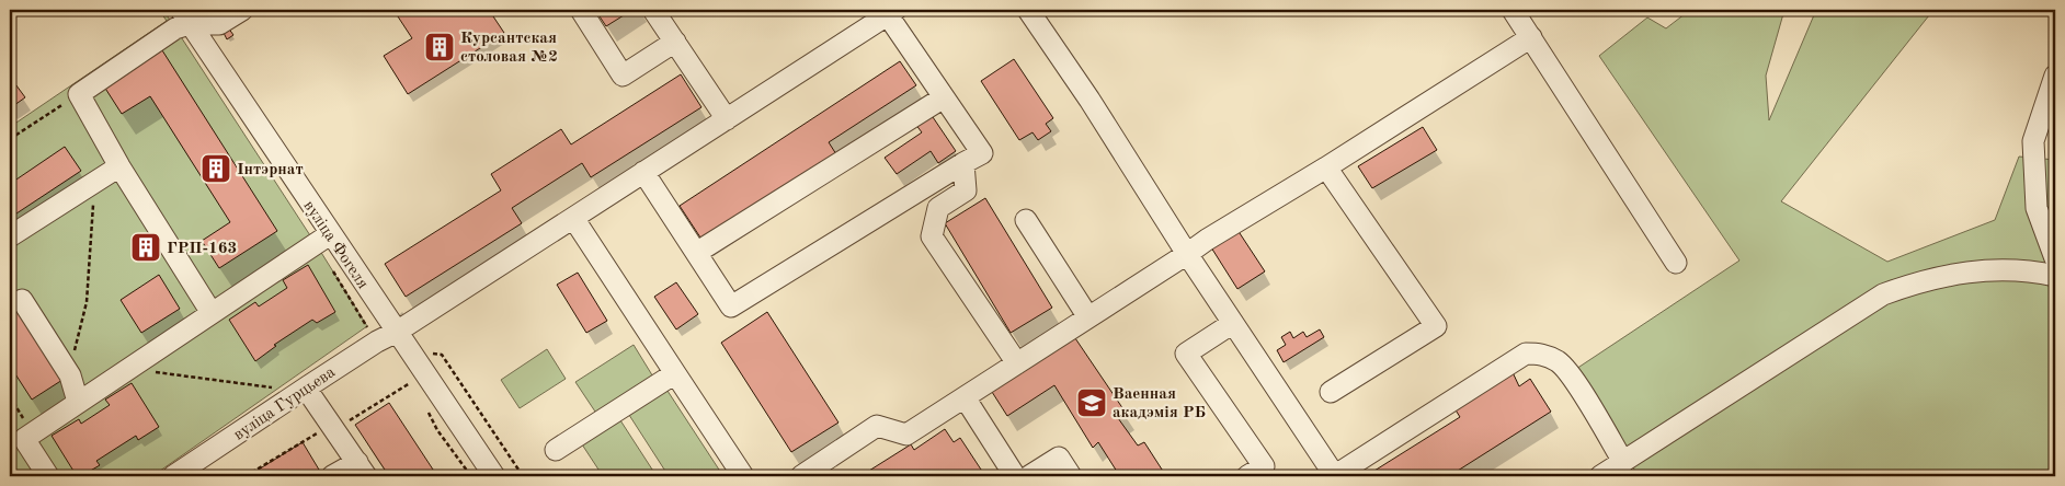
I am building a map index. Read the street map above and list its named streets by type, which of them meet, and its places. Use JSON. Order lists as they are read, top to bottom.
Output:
{
  "streets": {
    "street": ["вуліца Фогеля", "вуліца Гурцьева"]
  },
  "crossings": [
    ["вуліца Фогеля", "вуліца Гурцьева"]
  ],
  "places": {
    "building": ["Курсантская столовая №2", "Інтэрнат", "ГРП-163"],
    "school or university": ["Ваенная акадэмія РБ"]
  }
}
